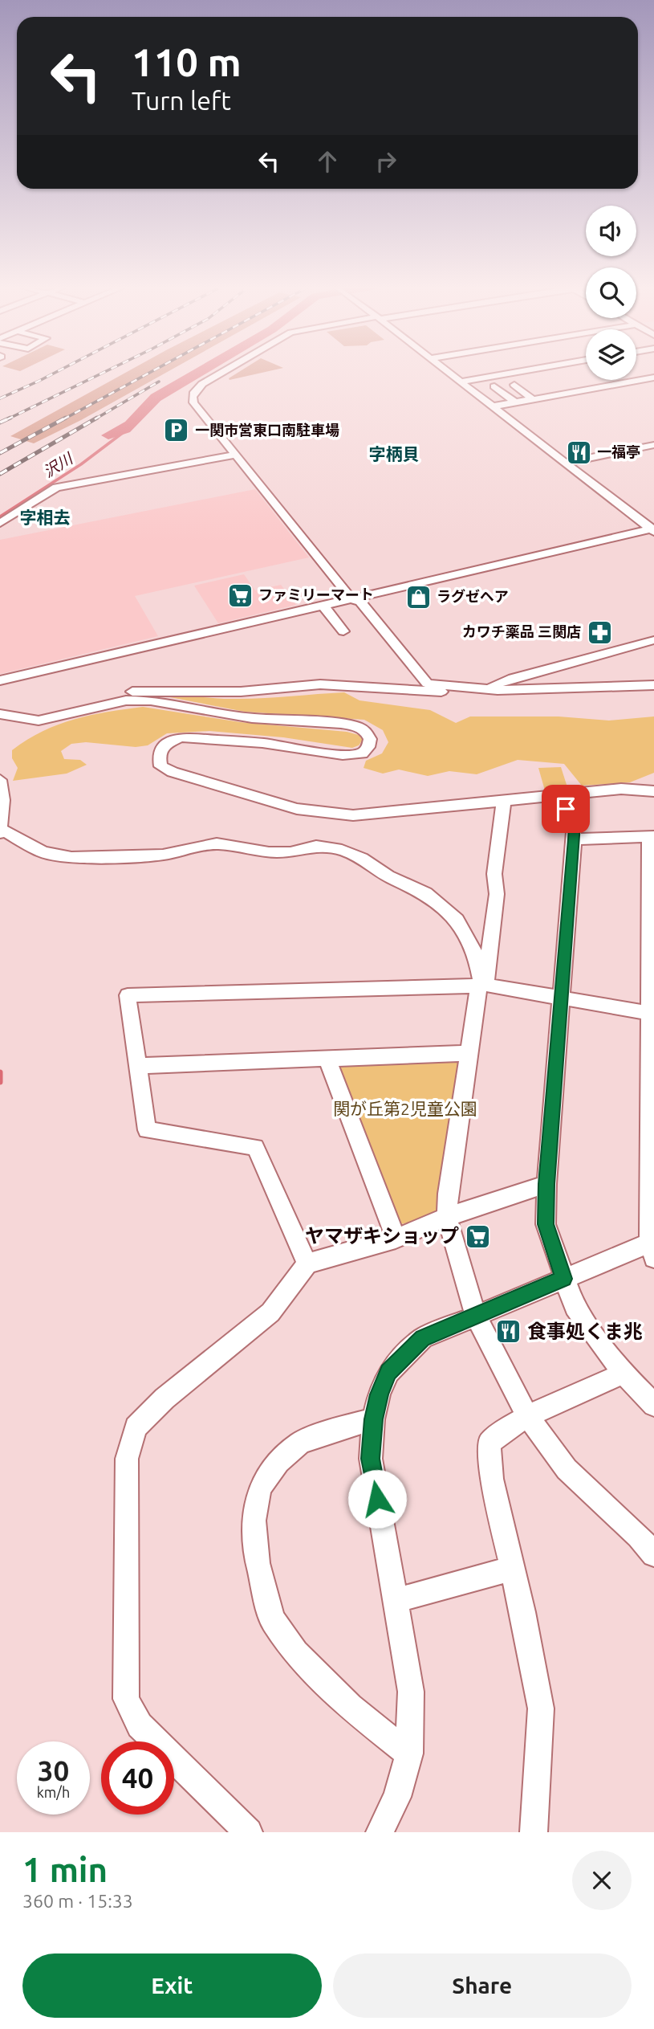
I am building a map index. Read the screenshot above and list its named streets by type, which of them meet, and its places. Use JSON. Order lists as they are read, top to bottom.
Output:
{
  "districts": ["字柄貝", "字相去"],
  "water": ["沢川"],
  "parks": ["関が丘第2児童公園"],
  "places": {
    "parking": ["一関市営東口南駐車場"],
    "restaurant": ["一福亭", "食事処くま兆"],
    "supermarket": ["ファミリーマート", "ヤマザキショップ"],
    "shop": ["ラグゼヘア"],
    "pharmacy": ["カワチ薬品 三関店"]
  },
  "page": {
    "turn": ["110 m", "Turn left"],
    "speed": "30 km/h",
    "limit": "40",
    "heading": ["1 min", "360 m · 15:33"],
    "buttons": ["Exit", "Share"]
  }
}
